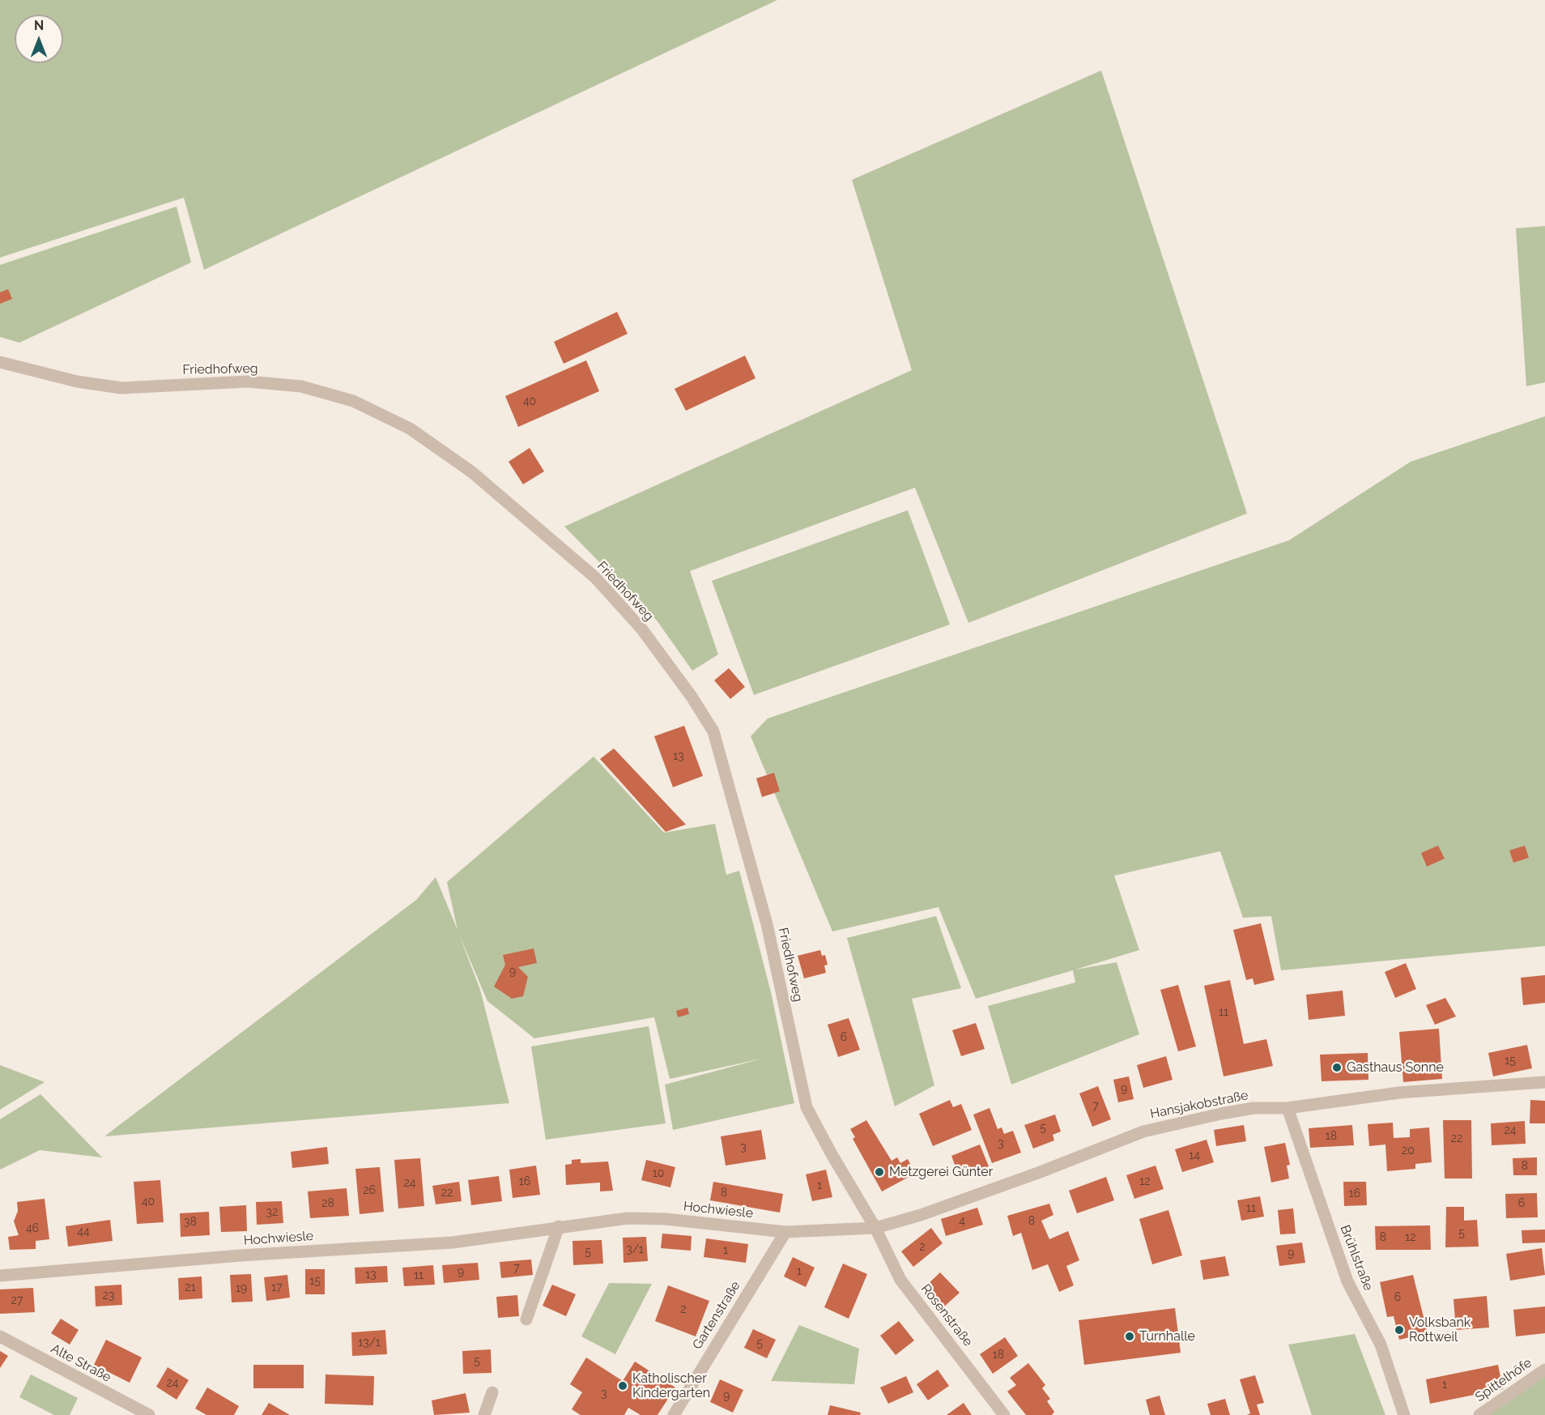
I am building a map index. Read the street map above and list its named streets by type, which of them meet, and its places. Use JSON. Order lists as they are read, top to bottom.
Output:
{
  "streets": {
    "street": [
      "Friedhofweg",
      "Hansjakobstraße",
      "Hochwiesle",
      "Brühlstraße",
      "Gartenstraße",
      "Rosenstraße",
      "Alte Straße",
      "Spittelhöfe"
    ]
  },
  "crossings": [
    ["Friedhofweg", "Hansjakobstraße"],
    ["Friedhofweg", "Hochwiesle"],
    ["Friedhofweg", "Rosenstraße"],
    ["Hansjakobstraße", "Hochwiesle"],
    ["Hansjakobstraße", "Brühlstraße"],
    ["Hansjakobstraße", "Rosenstraße"],
    ["Hochwiesle", "Gartenstraße"],
    ["Hochwiesle", "Rosenstraße"]
  ],
  "places": [
    "Gasthaus Sonne",
    "Metzgerei Günter",
    "Volksbank Rottweil",
    "Turnhalle",
    "Katholischer Kindergarten"
  ],
  "house_numbers": [
    "40",
    "13",
    "9",
    "11",
    "6",
    "15",
    "9",
    "7",
    "5",
    "24",
    "18",
    "22",
    "3",
    "3",
    "20",
    "14",
    "8",
    "10",
    "16",
    "12",
    "24",
    "1",
    "26",
    "22",
    "8",
    "16",
    "40",
    "28",
    "6",
    "11",
    "32",
    "4",
    "8",
    "38",
    "46",
    "44",
    "5",
    "8",
    "12",
    "2",
    "3/1",
    "1",
    "5",
    "9",
    "7",
    "1",
    "9",
    "13",
    "11",
    "15",
    "21",
    "17",
    "19",
    "23",
    "6",
    "27",
    "2",
    "13/1",
    "5",
    "18",
    "5",
    "24",
    "1",
    "3",
    "9"
  ],
  "north": "top"
}
